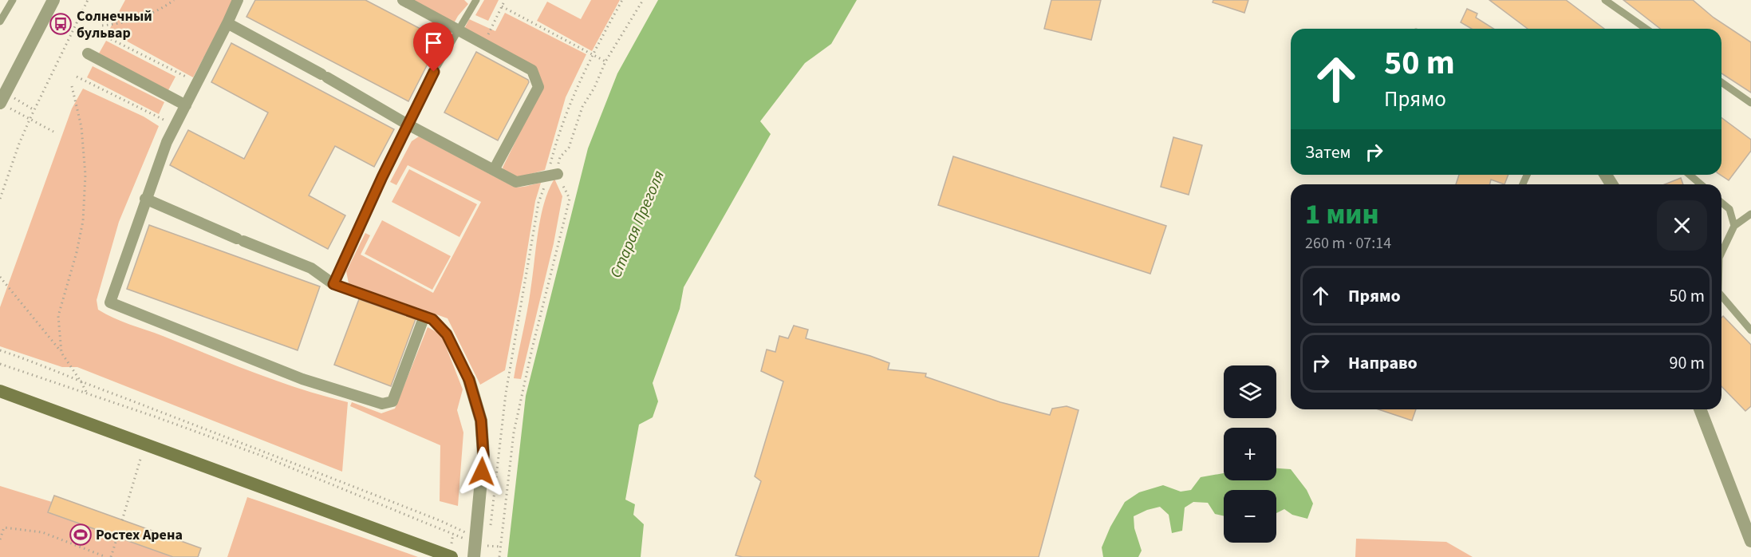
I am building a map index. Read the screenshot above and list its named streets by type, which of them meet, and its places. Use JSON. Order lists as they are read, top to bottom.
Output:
{
  "water": ["Старая Преголя"],
  "places": {
    "bus stop": ["Солнечный бульвар"],
    "sports": ["Ростех Арена"]
  },
  "page": {
    "turn": ["50 m", "Прямо"],
    "then": "Затем",
    "heading": ["1 мин", "260 m · 07:14"],
    "list": [
      {
        "name": "Прямо",
        "value": "50 m"
      },
      {
        "name": "Направо",
        "value": "90 m"
      }
    ],
    "map_buttons": ["+", "−"]
  }
}
